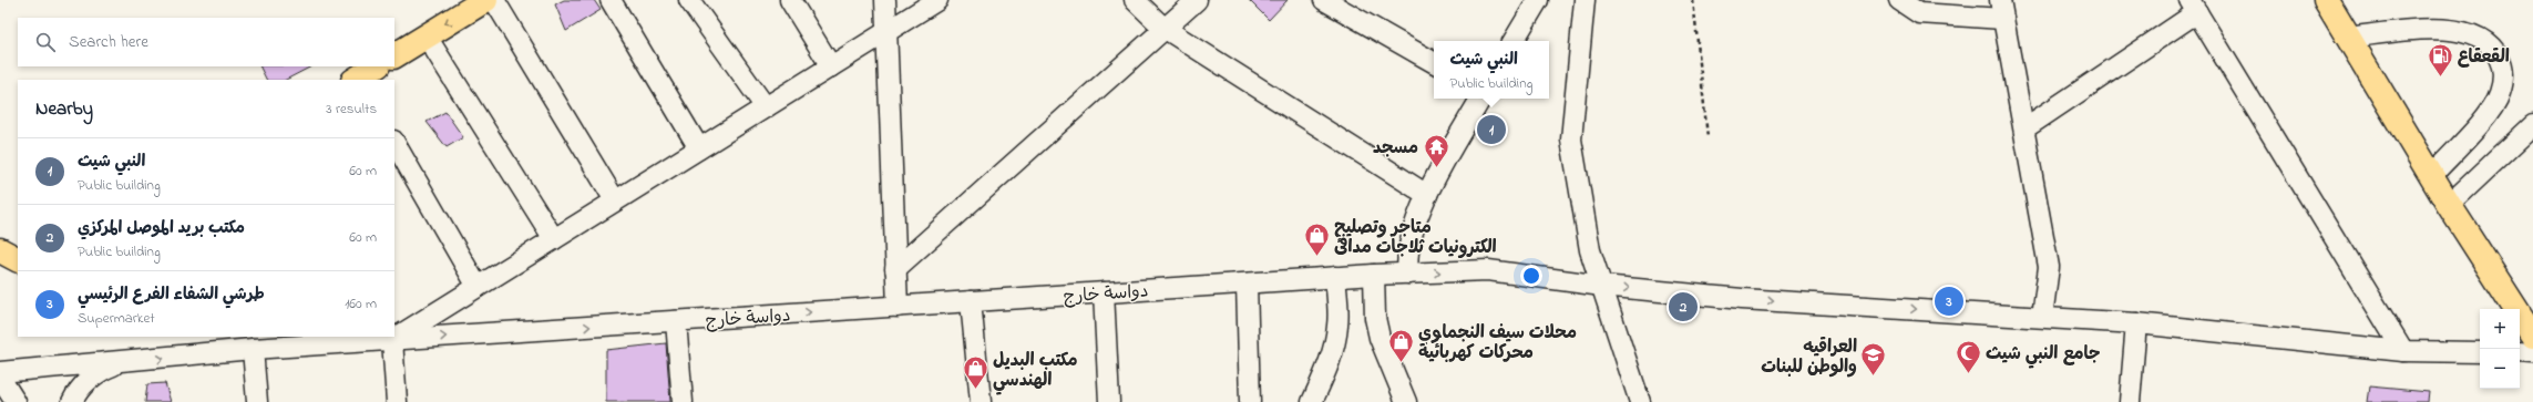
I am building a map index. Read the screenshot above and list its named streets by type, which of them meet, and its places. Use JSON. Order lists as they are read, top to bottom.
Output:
{
  "streets": {
    "street": ["دواسة خارج"]
  },
  "one_way": ["دواسة خارج"],
  "places": {
    "fuel station": ["القعقاع"],
    "temple": ["مسجد"],
    "shop": ["متاجر وتصليح الكترونيات ثلاجات مدافئ", "محلات سيف النجماوي محركات كهربائية", "مكتب البديل الهندسي"],
    "mosque": ["جامع النبي شيث"],
    "school or university": ["العراقيه والوطن للبنات"]
  },
  "page": {
    "search": "Search here",
    "popup": ["النبي شيث", "Public building"],
    "heading": ["Nearby", "3 results"],
    "pins": ["1", "3", "2"],
    "list": [
      {
        "mark": "1",
        "name": "النبي شيث",
        "note": "Public building",
        "value": "60 m"
      },
      {
        "mark": "2",
        "name": "مكتب بريد الموصل المركزي",
        "note": "Public building",
        "value": "60 m"
      },
      {
        "mark": "3",
        "name": "طرشي الشفاء الفرع الرئيسي",
        "note": "Supermarket",
        "value": "160 m"
      }
    ],
    "map_buttons": ["+", "−"]
  }
}
